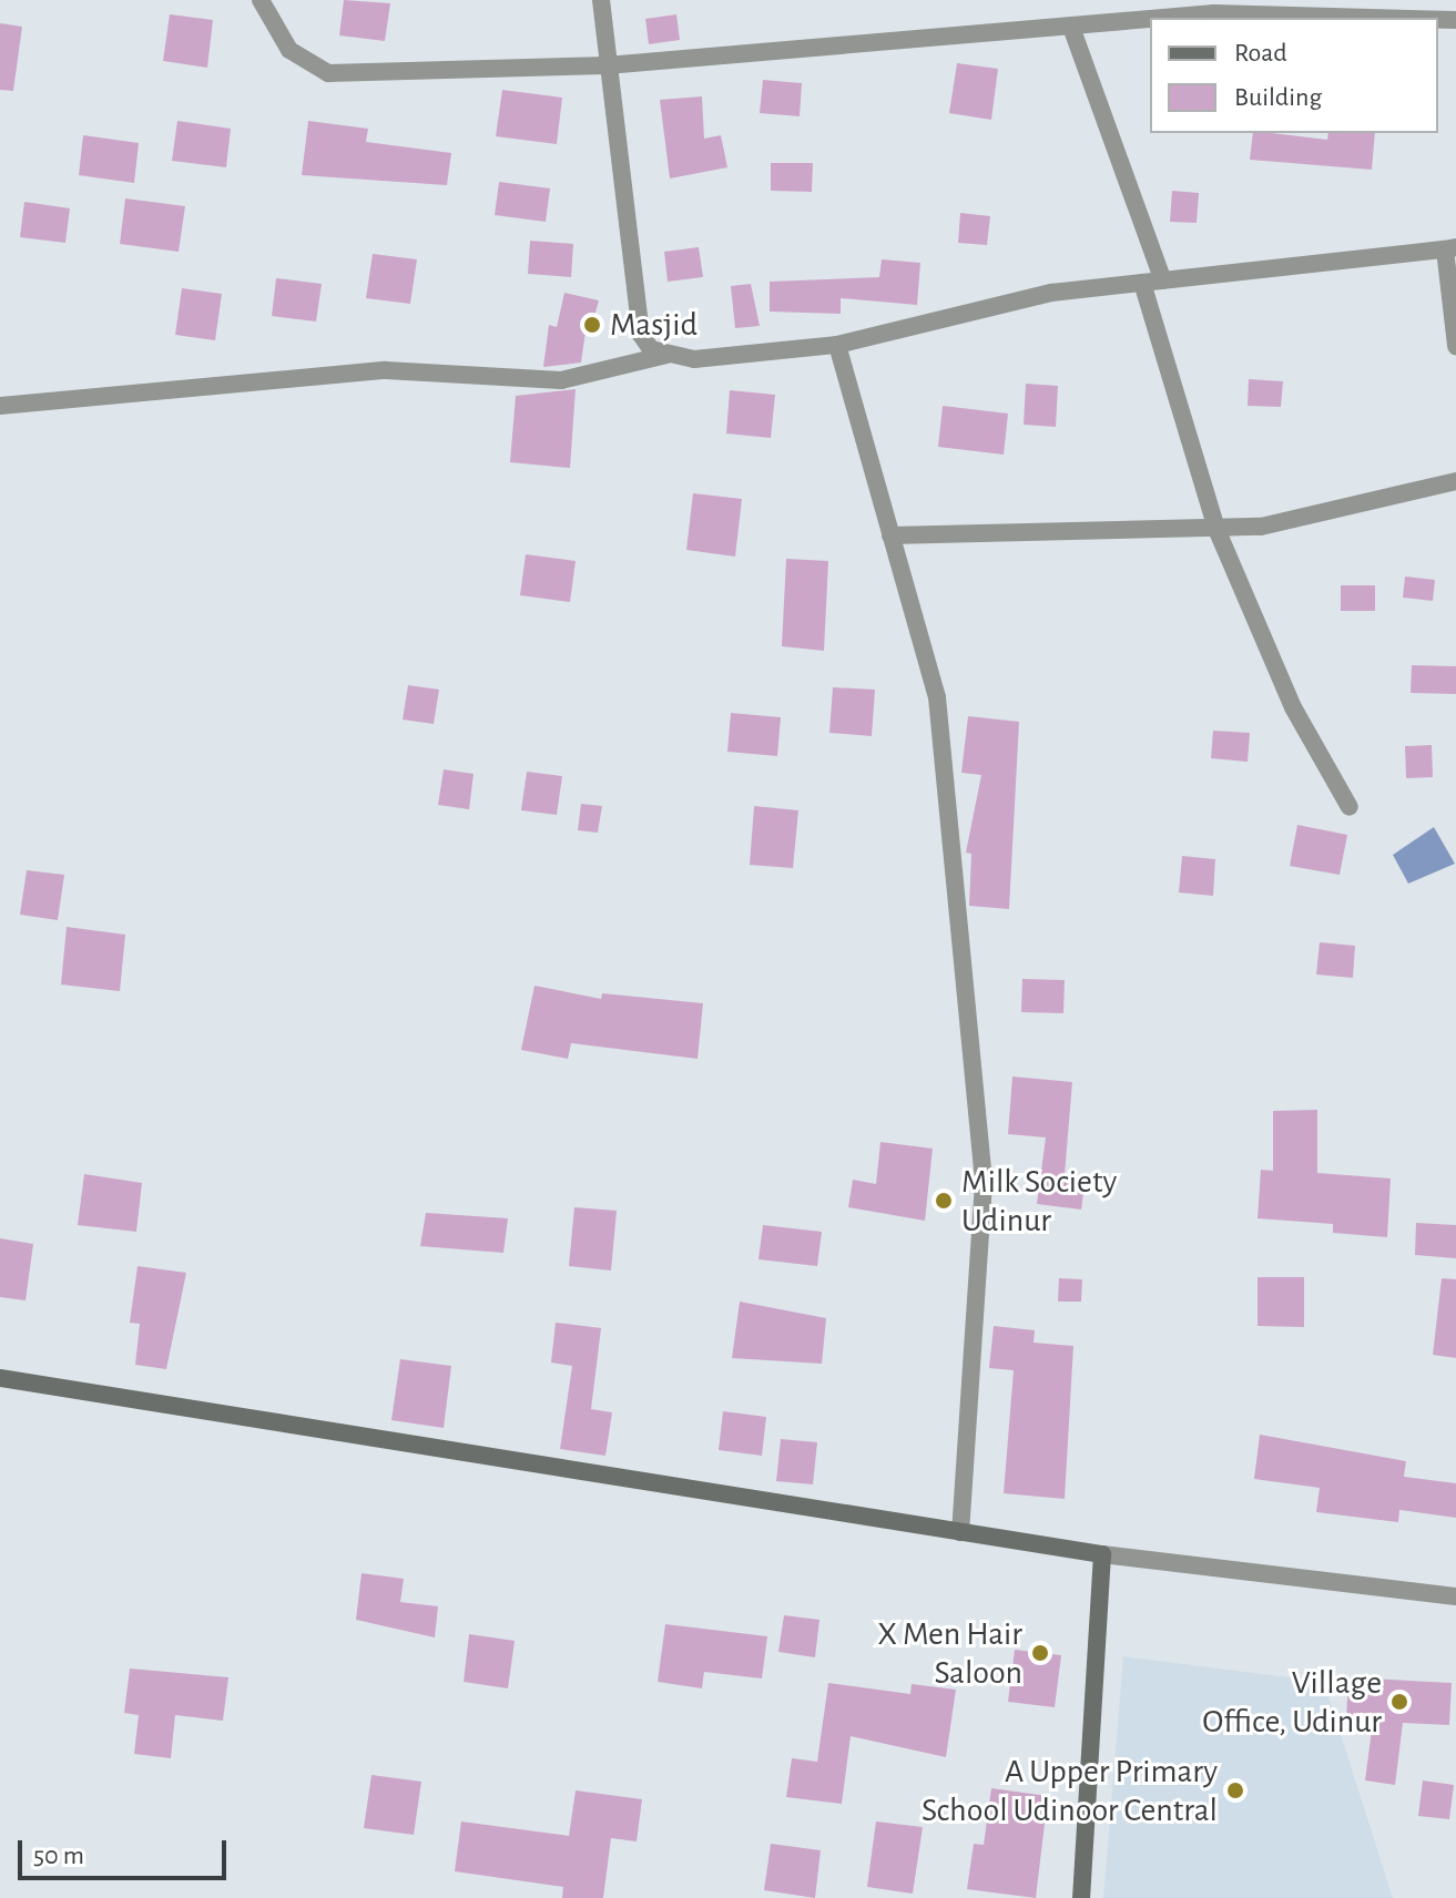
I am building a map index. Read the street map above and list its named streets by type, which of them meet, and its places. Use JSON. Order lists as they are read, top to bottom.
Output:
{
  "places": [
    "Masjid",
    "Milk Society Udinur",
    "X Men Hair Saloon",
    "Village Office, Udinur",
    "A Upper Primary School Udinoor Central"
  ],
  "legend": ["Road", "Building"],
  "scale_bar": "50 m"
}
